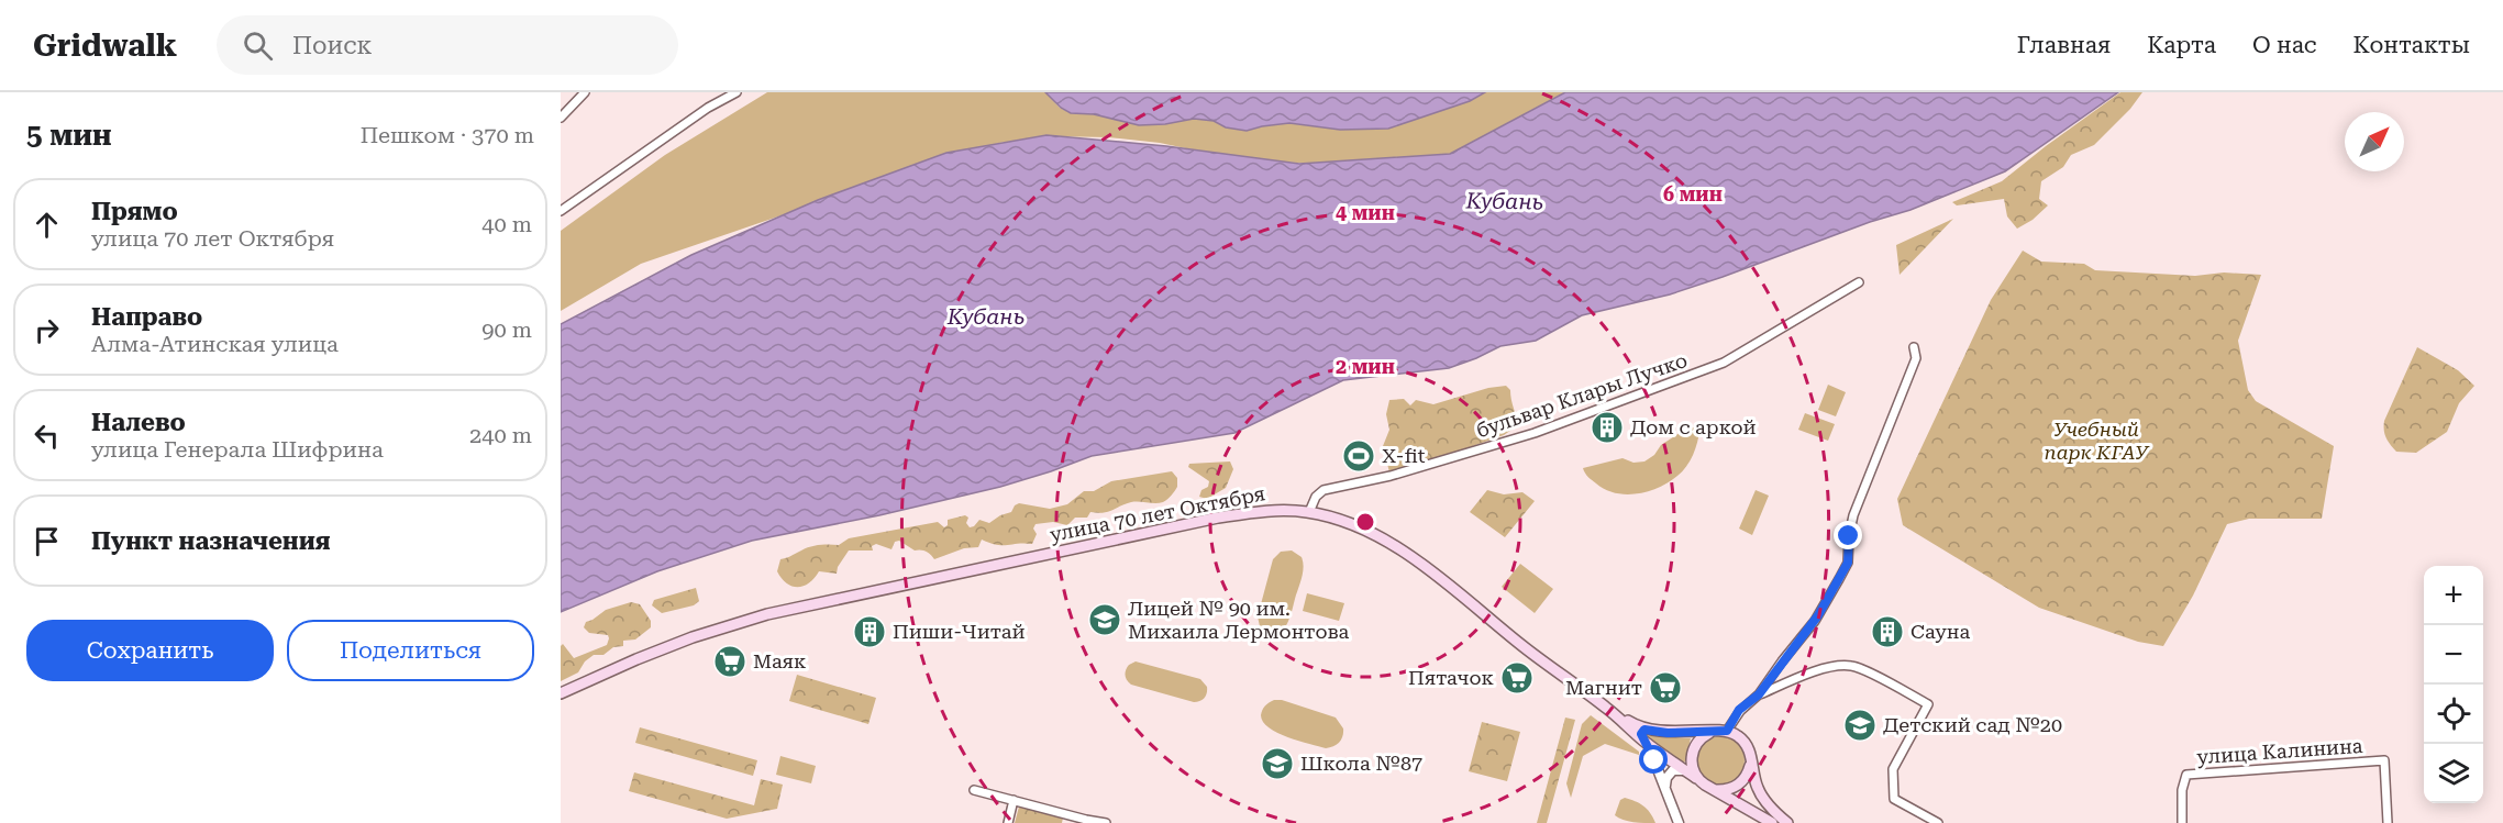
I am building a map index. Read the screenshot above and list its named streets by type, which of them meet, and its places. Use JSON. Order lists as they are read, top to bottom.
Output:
{
  "streets": {
    "main road": ["улица 70 лет Октября"],
    "street": ["бульвар Клары Лучко", "улица Калинина"]
  },
  "crossings": [
    ["бульвар Клары Лучко", "улица 70 лет Октября"]
  ],
  "water": ["Кубань"],
  "parks": ["Учебный парк КГАУ"],
  "places": {
    "building": ["Дом с аркой", "Пиши-Читай", "Сауна"],
    "sports": ["X-fit"],
    "school or university": ["Лицей № 90 им. Михаила Лермонтова", "Детский сад №20", "Школа №87"],
    "supermarket": ["Маяк", "Пятачок", "Магнит"]
  },
  "north": "top right",
  "page": {
    "header": "Gridwalk",
    "search": "Поиск",
    "nav": [
      "Главная",
      "Карта",
      "О нас",
      "Контакты"
    ],
    "heading": ["5 мин", "Пешком · 370 m"],
    "list": [
      ["Прямо", "улица 70 лет Октября", "40 m"],
      ["Направо", "Алма-Атинская улица", "90 m"],
      ["Налево", "улица Генерала Шифрина", "240 m"],
      "Пункт назначения"
    ],
    "map_buttons": ["+", "−"],
    "buttons": ["Сохранить", "Поделиться"]
  },
  "rings": ["6 мин", "4 мин", "2 мин"]
}
